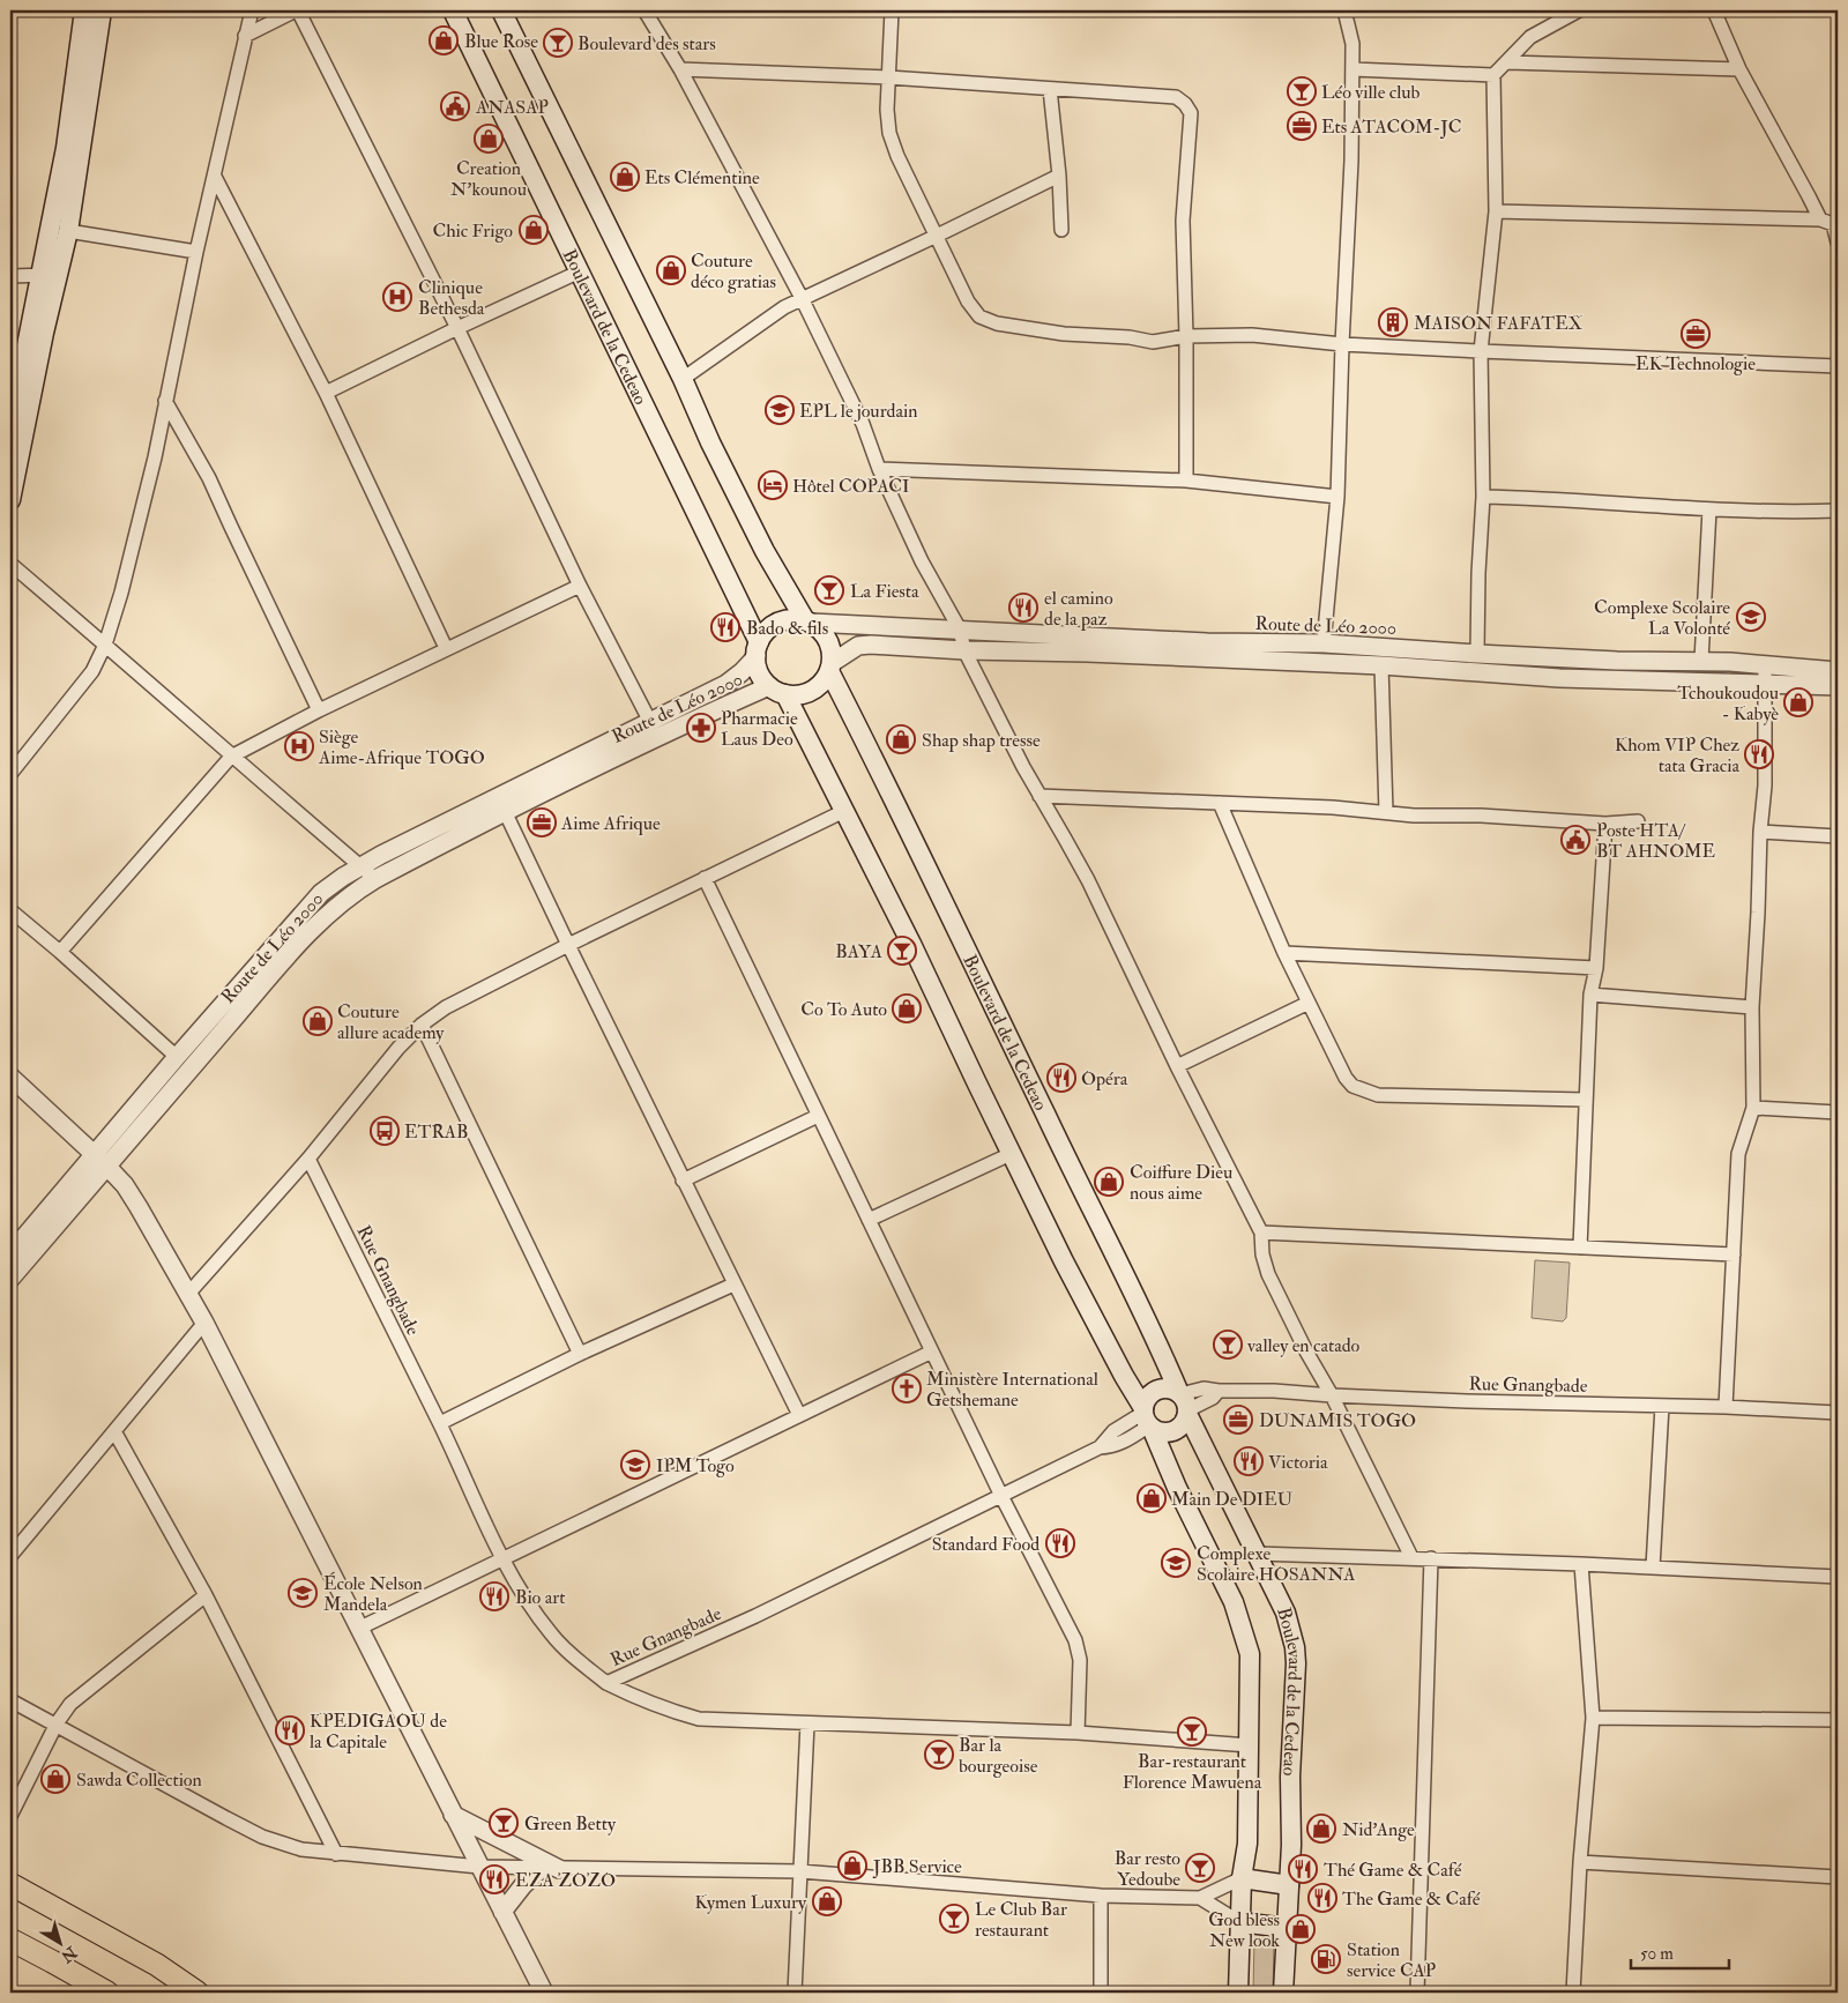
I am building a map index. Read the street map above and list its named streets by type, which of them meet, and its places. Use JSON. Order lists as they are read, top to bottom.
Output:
{
  "streets": {
    "main road": ["Boulevard de la Cedeao"],
    "street": ["Route de Léo 2000", "Rue Gnangbade"]
  },
  "crossings": [
    ["Boulevard de la Cedeao", "Route de Léo 2000"],
    ["Boulevard de la Cedeao", "Rue Gnangbade"]
  ],
  "places": {
    "shop": [
      "Blue Rose",
      "Creation N'kounou",
      "Ets Clémentine",
      "Chic Frigo",
      "Couture déco gratias",
      "Tchoukoudou - Kabyè",
      "Shap shap tresse",
      "Co To Auto",
      "Couture allure academy",
      "Coiffure Dieu nous aime",
      "Main De DIEU",
      "Sawda Collection",
      "Nid'Ange",
      "JBB Service",
      "Kymen Luxury",
      "God bless New look"
    ],
    "bar": [
      "Boulevard des stars",
      "Léo ville club",
      "La Fiesta",
      "BAYA",
      "valley en catado",
      "Bar-restaurant Florence Mawuena",
      "Bar la bourgeoise",
      "Green Betty",
      "Bar resto Yedoube",
      "Le Club Bar restaurant"
    ],
    "public building": ["ANASAP", "Poste HTA/ BT AHNOME"],
    "office": [
      "Ets ATACOM-JC",
      "EK Technologie",
      "Aime Afrique",
      "DUNAMIS TOGO"
    ],
    "hospital": ["Clinique Bethesda", "Siège Aime-Afrique TOGO"],
    "building": ["MAISON FAFATEX"],
    "school or university": [
      "EPL le jourdain",
      "Complexe Scolaire La Volonté",
      "IPM Togo",
      "Complexe Scolaire HOSANNA",
      "École Nelson Mandela"
    ],
    "hotel": ["Hôtel COPACI"],
    "restaurant": [
      "el camino de la paz",
      "Bado & fils",
      "Khom VIP Chez tata Gracia",
      "Opéra",
      "Victoria",
      "Standard Food",
      "Bio art",
      "KPEDIGAOU de la Capitale",
      "Thé Game & Café",
      "EZA ZOZO",
      "The Game & Café"
    ],
    "pharmacy": ["Pharmacie Laus Deo"],
    "bus stop": ["ETRAB"],
    "church": ["Ministère International Getshemane"],
    "fuel station": ["Station service CAP"]
  },
  "scale_bar": "50 m",
  "north": "bottom right"
}
